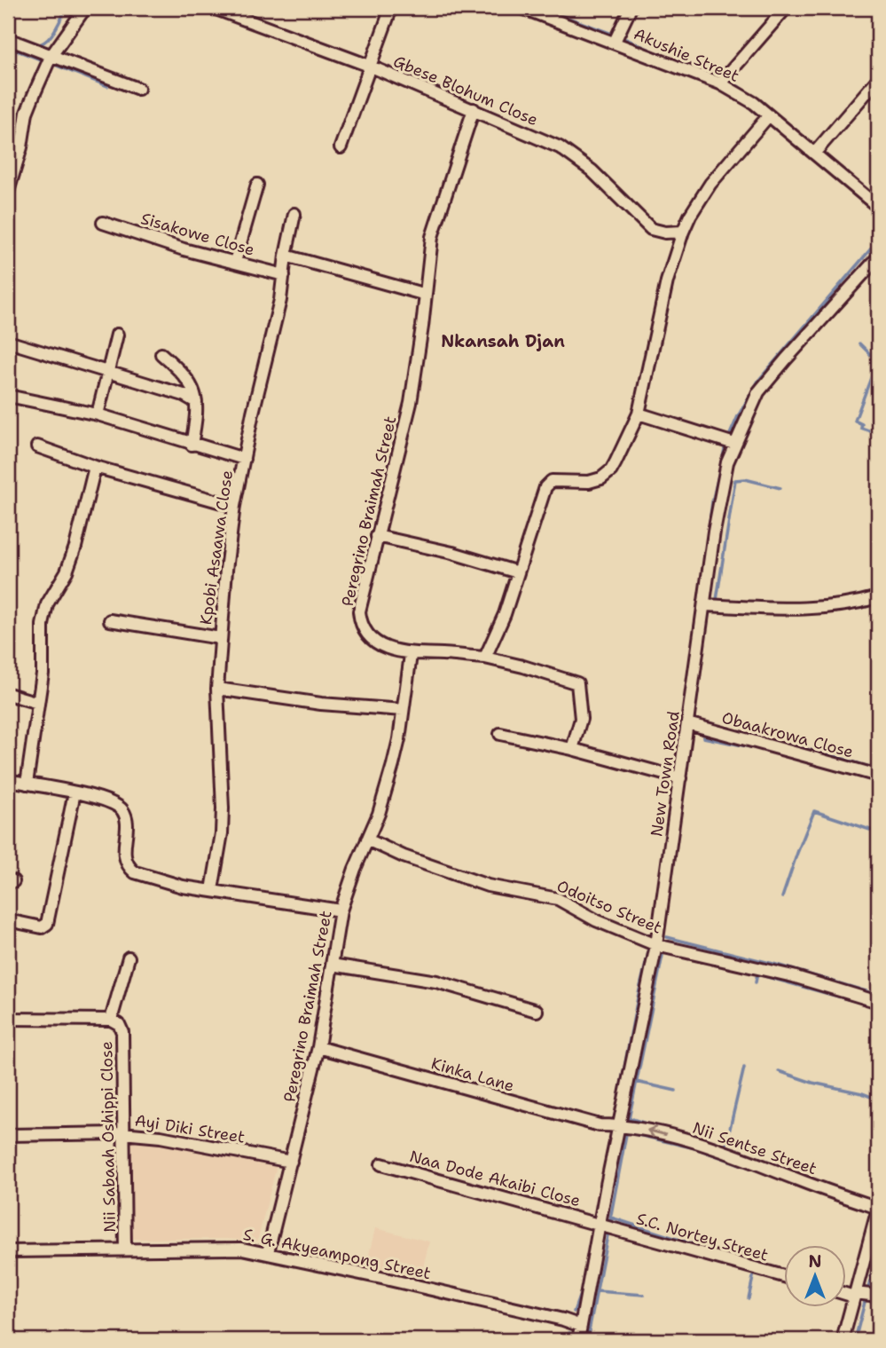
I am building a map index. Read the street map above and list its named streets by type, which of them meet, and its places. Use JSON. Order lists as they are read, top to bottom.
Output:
{
  "streets": {
    "street": [
      "Akushie Street",
      "Gbese Blohum Close",
      "Sisakowe Close",
      "Peregrino Braimah Street",
      "Kpobi Asaawa Close",
      "Obaakrowa Close",
      "New Town Road",
      "Odoitso Street",
      "Kinka Lane",
      "Ayi Diki Street",
      "Nii Sabaah Oshippi Close",
      "Nii Sentse Street",
      "Naa Dode Akaibi Close",
      "S.C. Nortey Street",
      "S. G. Akyeampong Street"
    ]
  },
  "crossings": [
    ["Gbese Blohum Close", "Peregrino Braimah Street"],
    ["Sisakowe Close", "Kpobi Asaawa Close"],
    ["Peregrino Braimah Street", "Odoitso Street"],
    ["Peregrino Braimah Street", "Kinka Lane"],
    ["Peregrino Braimah Street", "Ayi Diki Street"],
    ["Peregrino Braimah Street", "S. G. Akyeampong Street"],
    ["Obaakrowa Close", "New Town Road"],
    ["New Town Road", "Odoitso Street"],
    ["New Town Road", "Kinka Lane"],
    ["New Town Road", "Nii Sentse Street"],
    ["New Town Road", "Naa Dode Akaibi Close"],
    ["New Town Road", "S.C. Nortey Street"],
    ["New Town Road", "S. G. Akyeampong Street"],
    ["Kinka Lane", "Nii Sentse Street"],
    ["Ayi Diki Street", "Nii Sabaah Oshippi Close"],
    ["Nii Sabaah Oshippi Close", "S. G. Akyeampong Street"],
    ["Naa Dode Akaibi Close", "S.C. Nortey Street"]
  ],
  "one_way": ["Nii Sentse Street"],
  "districts": ["Nkansah Djan"],
  "north": "top"
}
